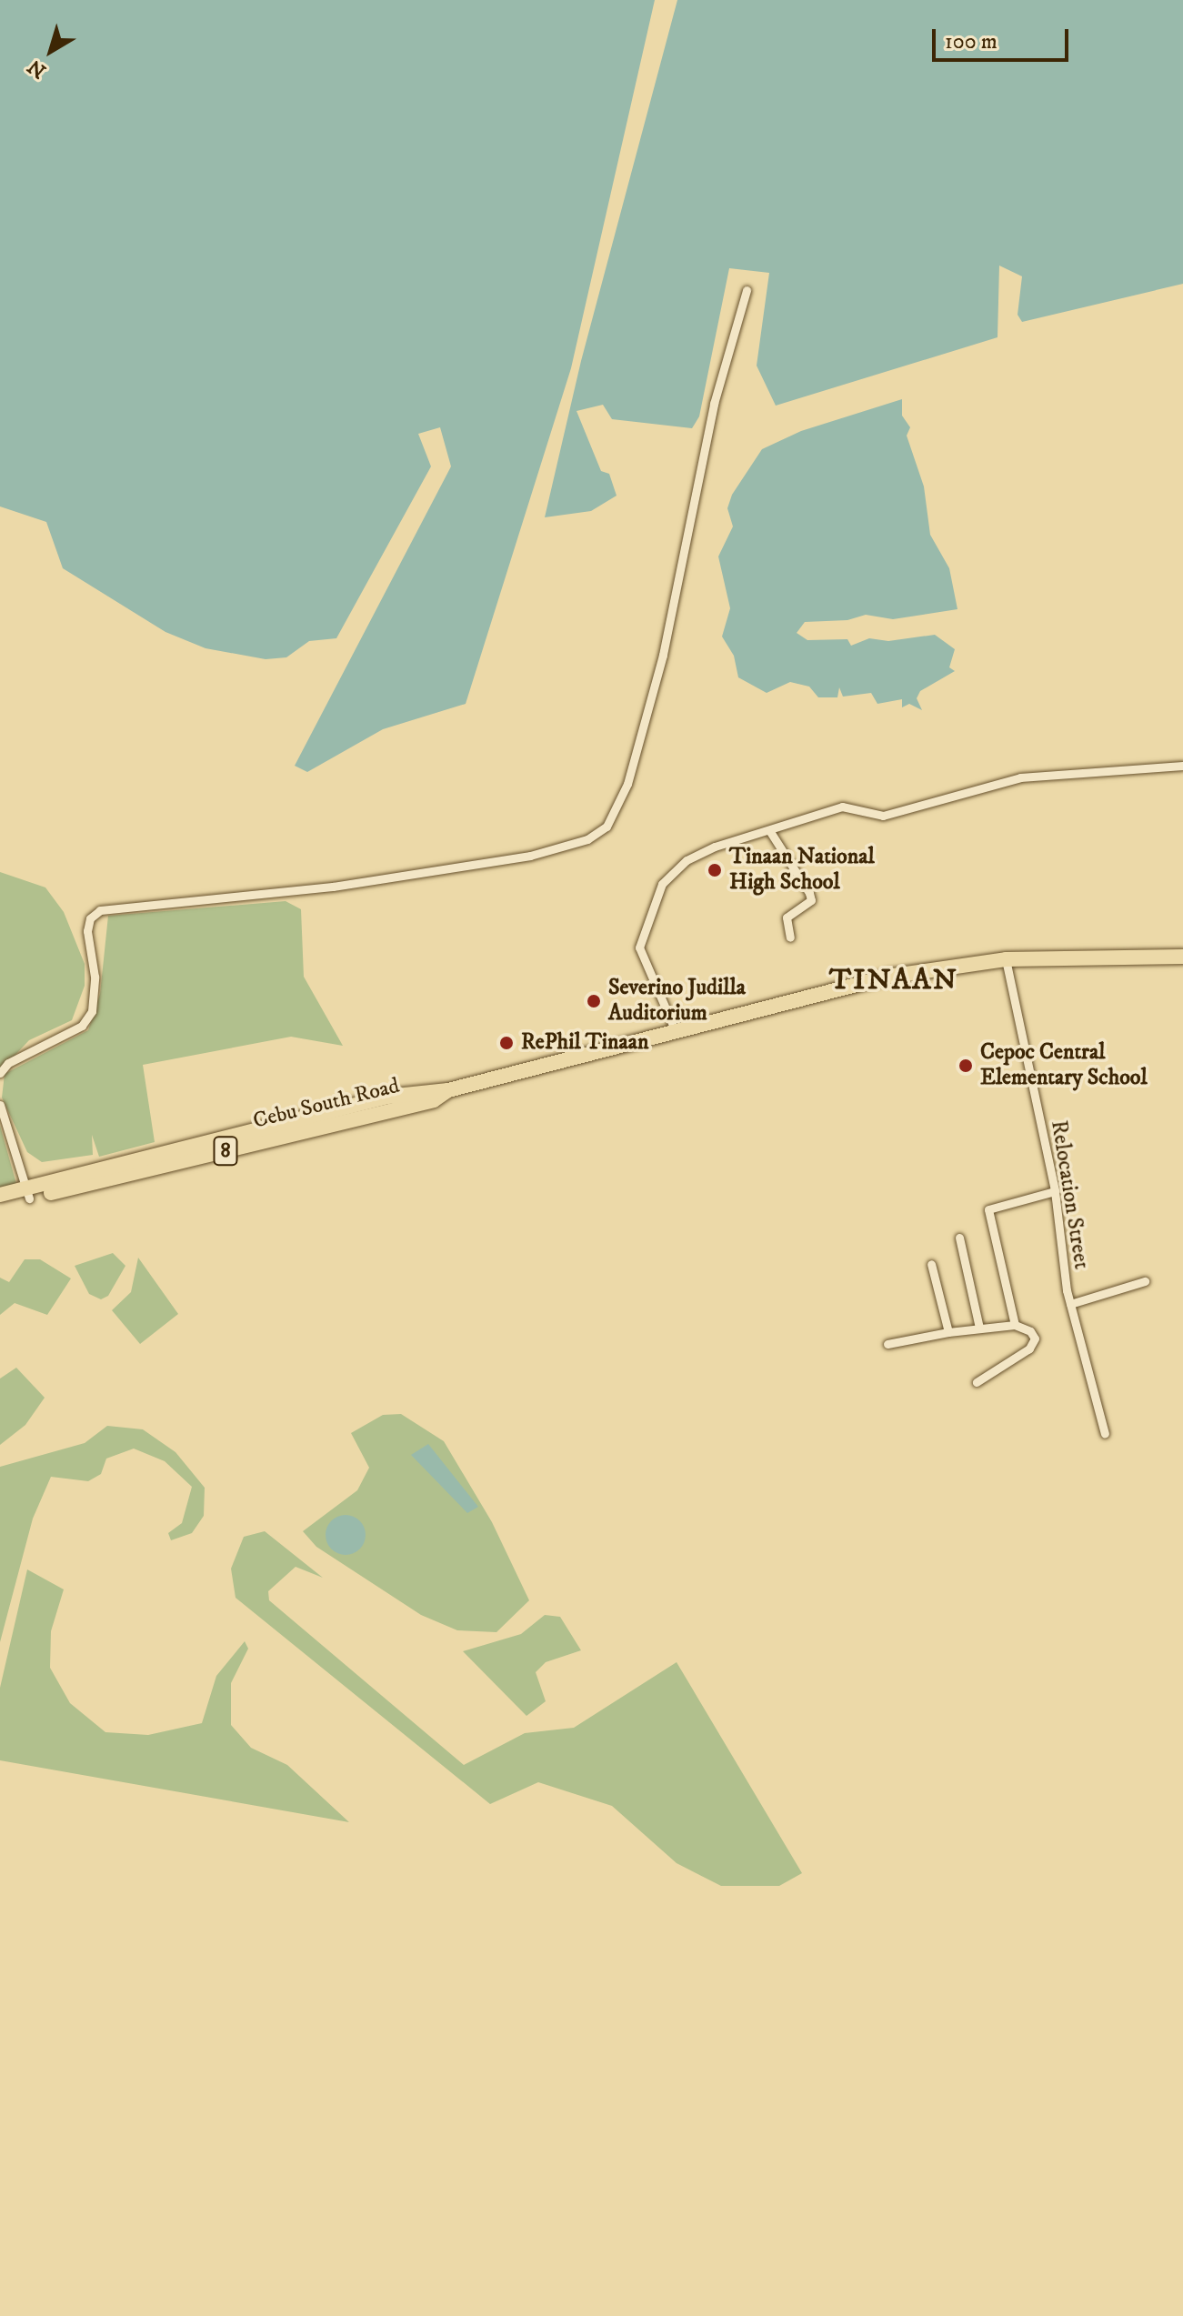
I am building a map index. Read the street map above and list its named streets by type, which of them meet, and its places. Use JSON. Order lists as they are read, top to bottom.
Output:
{
  "streets": {
    "highway": ["Cebu South Road", "8"],
    "street": ["Relocation Street"]
  },
  "crossings": [
    ["Cebu South Road", "8"],
    ["8", "Relocation Street"]
  ],
  "districts": ["TINAAN"],
  "places": [
    "Tinaan National High School",
    "Severino Judilla Auditorium",
    "RePhil Tinaan",
    "Cepoc Central Elementary School"
  ],
  "scale_bar": "100 m",
  "north": "bottom left"
}
